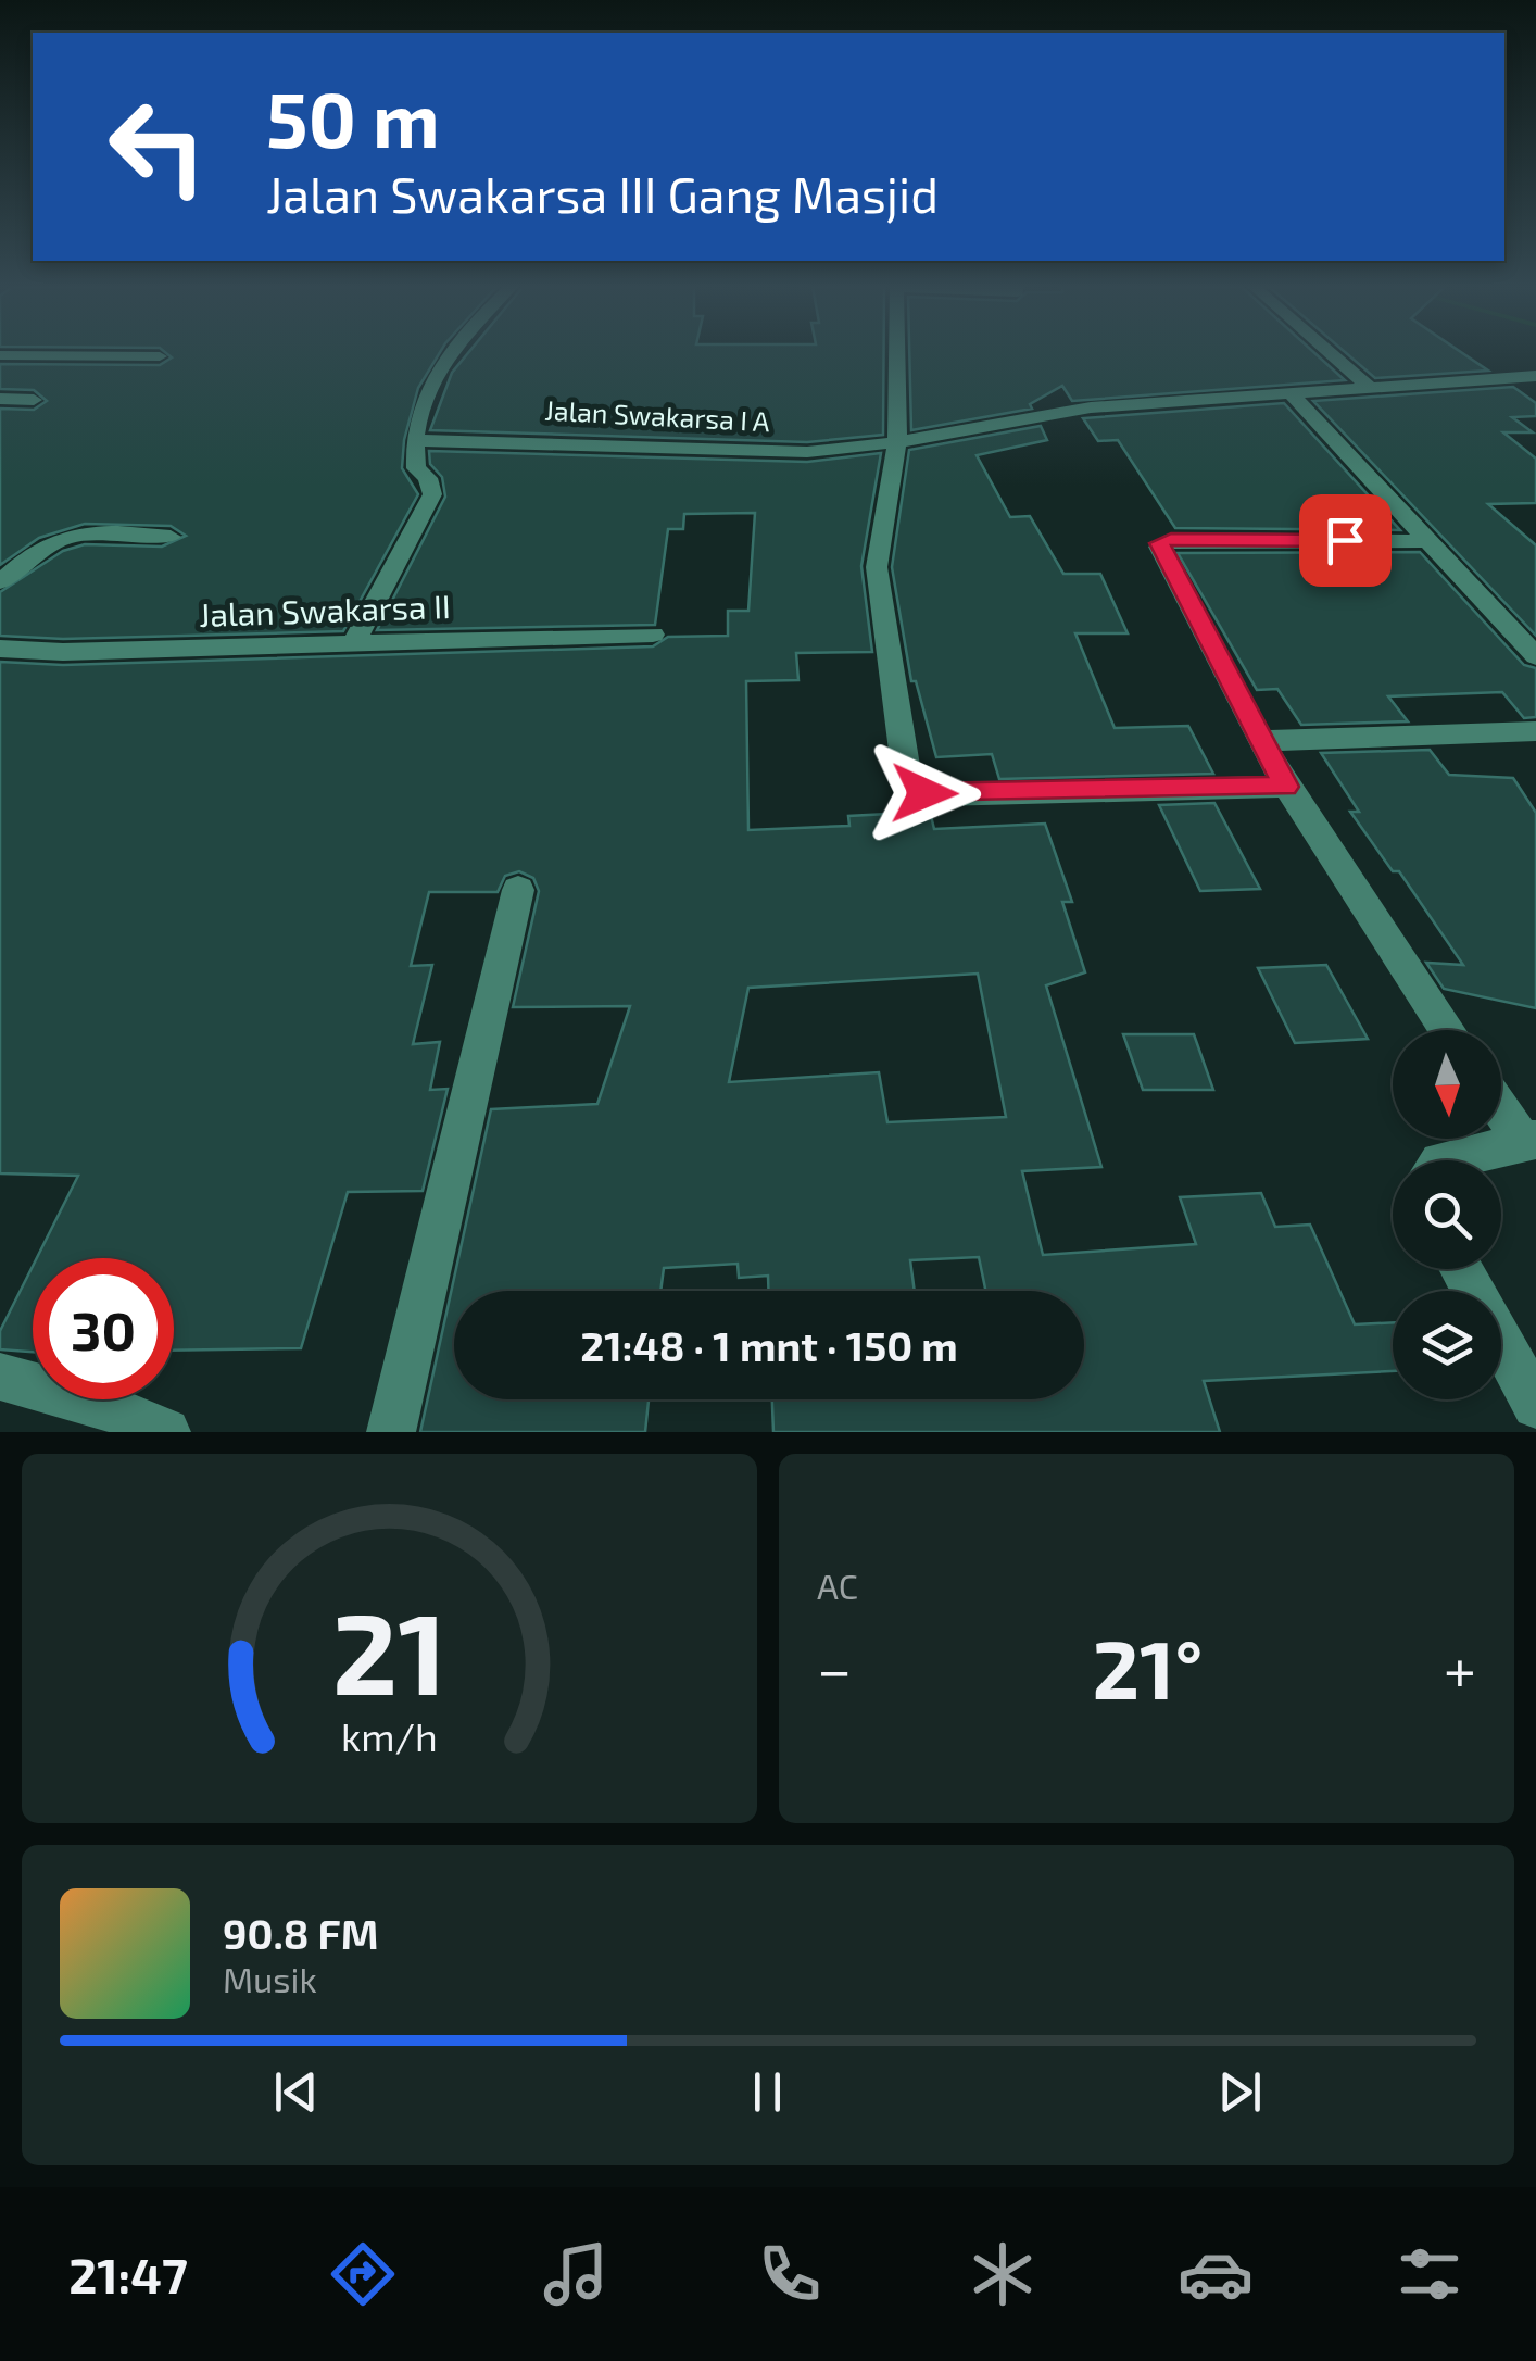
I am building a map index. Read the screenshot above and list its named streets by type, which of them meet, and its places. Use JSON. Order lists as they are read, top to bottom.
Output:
{
  "streets": {
    "street": ["Jalan Swakarsa I A", "Jalan Swakarsa II"]
  },
  "north": "bottom",
  "page": {
    "turn": ["50 m", "Jalan Swakarsa III Gang Masjid"],
    "limit": "30",
    "trip": "21:48 · 1 mnt · 150 m",
    "tile": "AC",
    "heat": ["−", "21°", "+"],
    "song": ["90.8 FM", "Musik"],
    "tabs": "21:47",
    "gauge": ["21", "km/h"]
  }
}
